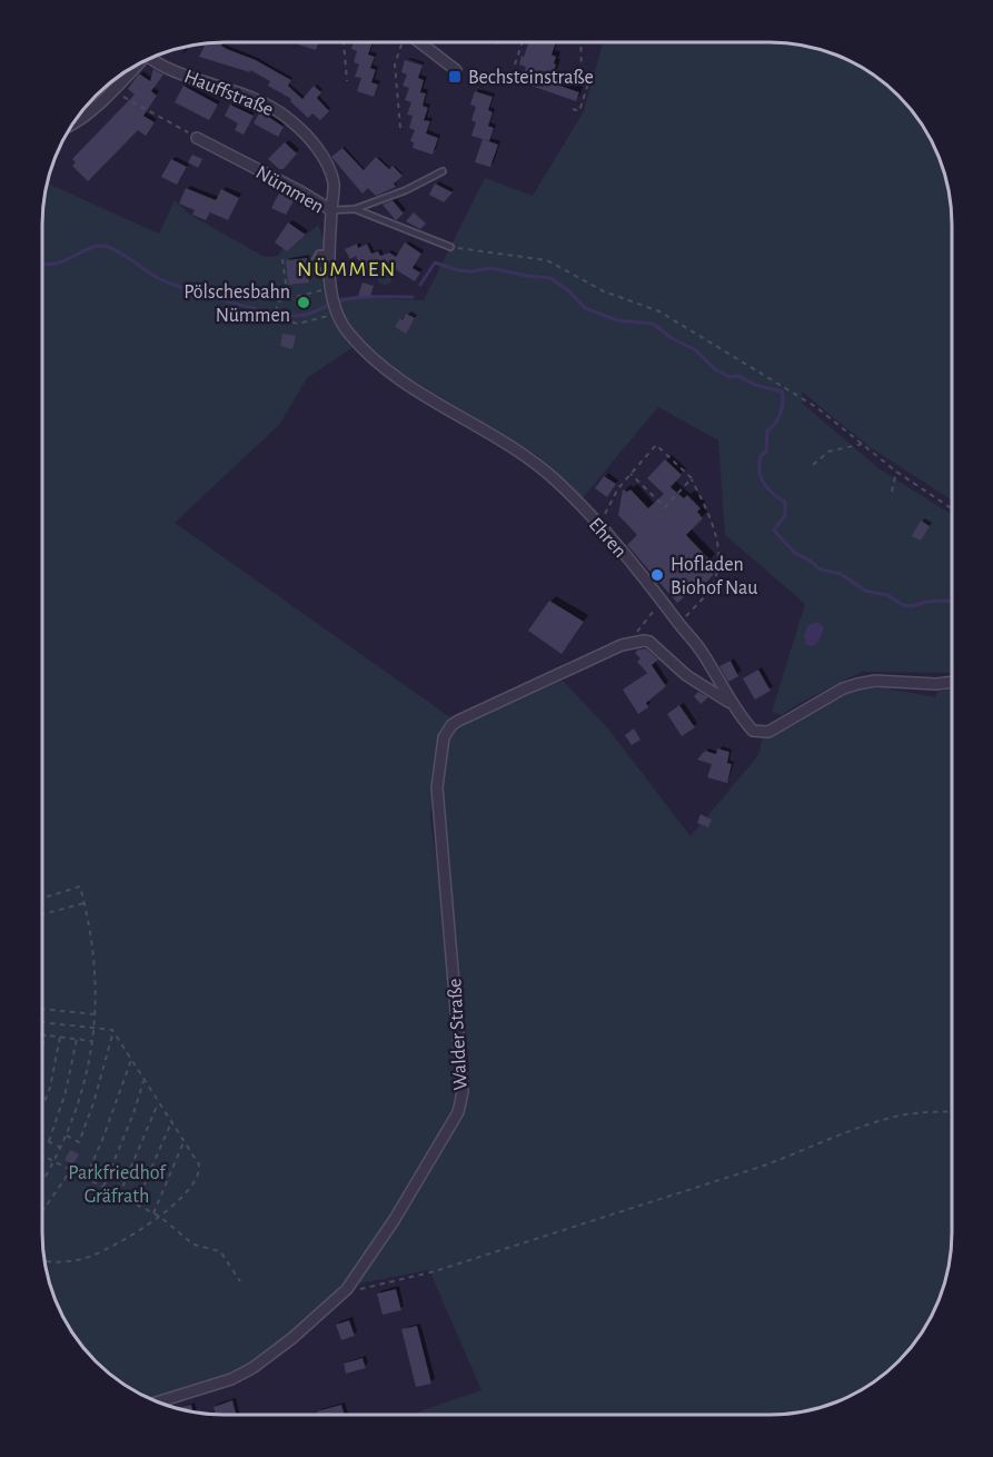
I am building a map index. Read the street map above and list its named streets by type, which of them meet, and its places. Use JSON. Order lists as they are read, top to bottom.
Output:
{
  "streets": {
    "street": [
      "Hauffstraße",
      "Nümmen",
      "Ehren",
      "Walder Straße"
    ]
  },
  "crossings": [
    ["Hauffstraße", "Nümmen"],
    ["Nümmen", "Ehren"]
  ],
  "districts": ["NÜMMEN"],
  "parks": ["Parkfriedhof Gräfrath"],
  "places": {
    "transit": ["Bechsteinstraße"],
    "other": ["Pölschesbahn Nümmen", "Hofladen Biohof Nau"]
  }
}
